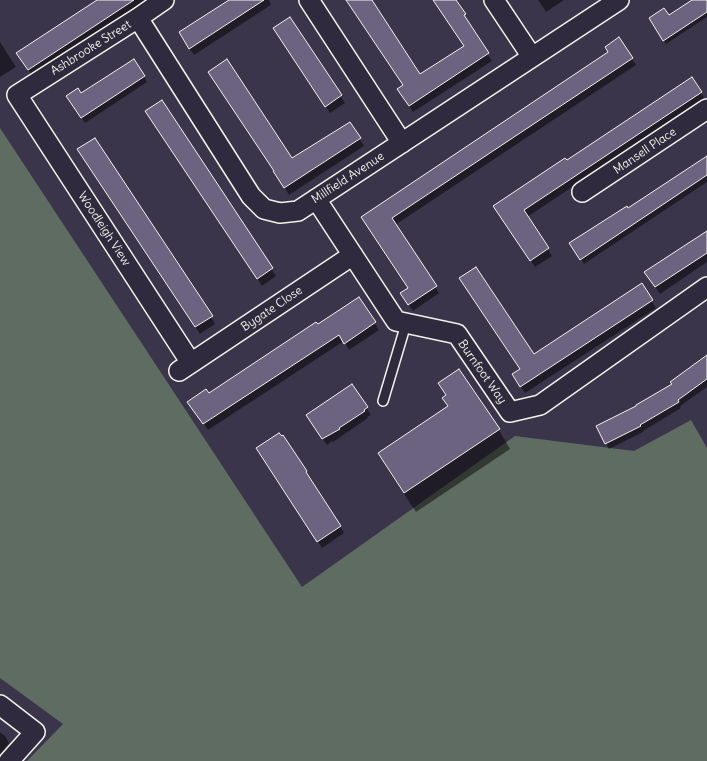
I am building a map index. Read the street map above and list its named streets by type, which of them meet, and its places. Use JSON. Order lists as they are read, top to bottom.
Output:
{
  "streets": {
    "street": [
      "Ashbrooke Street",
      "Mansell Place",
      "Millfield Avenue",
      "Woodleigh View",
      "Bygate Close",
      "Burnfoot Way"
    ]
  },
  "crossings": [
    ["Ashbrooke Street", "Millfield Avenue"],
    ["Ashbrooke Street", "Woodleigh View"],
    ["Millfield Avenue", "Burnfoot Way"],
    ["Woodleigh View", "Bygate Close"],
    ["Bygate Close", "Burnfoot Way"]
  ]
}
